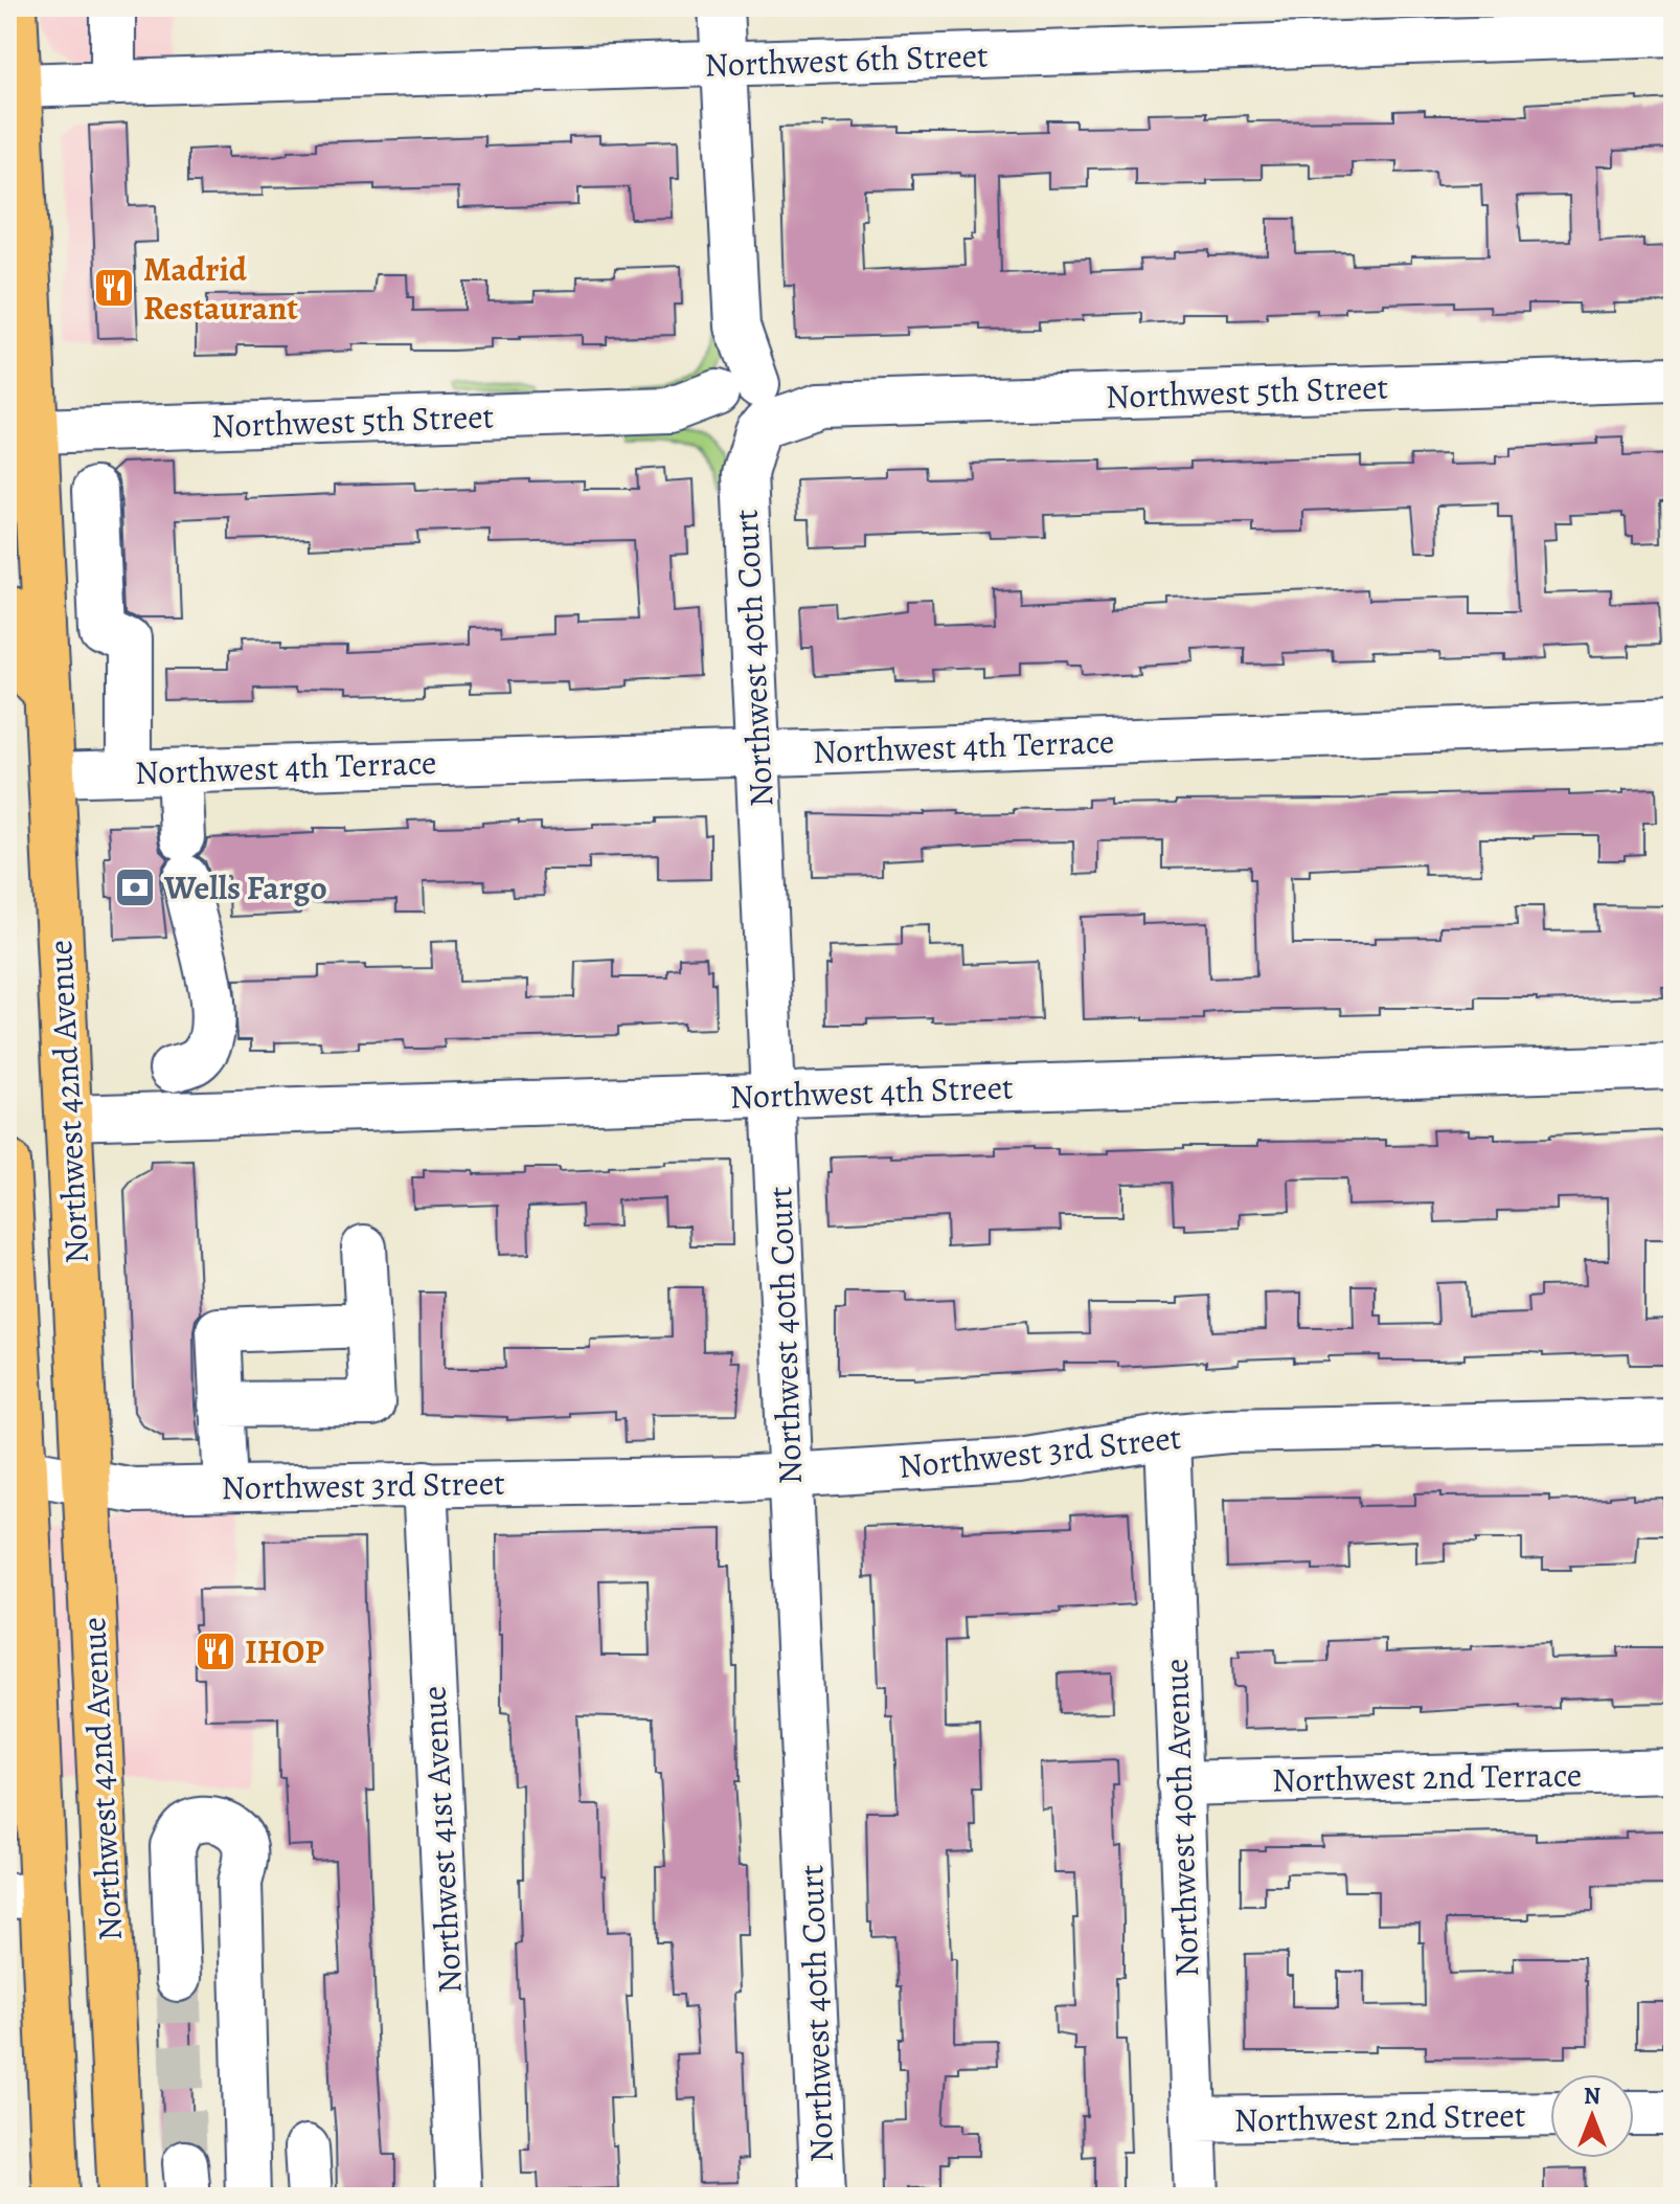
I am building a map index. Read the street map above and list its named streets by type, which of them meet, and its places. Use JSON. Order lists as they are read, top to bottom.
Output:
{
  "streets": {
    "main road": ["Northwest 42nd Avenue"],
    "street": [
      "Northwest 6th Street",
      "Northwest 5th Street",
      "Northwest 40th Court",
      "Northwest 4th Terrace",
      "Northwest 4th Street",
      "Northwest 3rd Street",
      "Northwest 2nd Terrace",
      "Northwest 40th Avenue",
      "Northwest 41st Avenue",
      "Northwest 2nd Street"
    ]
  },
  "crossings": [
    ["Northwest 6th Street", "Northwest 40th Court"],
    ["Northwest 6th Street", "Northwest 42nd Avenue"],
    ["Northwest 5th Street", "Northwest 40th Court"],
    ["Northwest 5th Street", "Northwest 42nd Avenue"],
    ["Northwest 40th Court", "Northwest 4th Terrace"],
    ["Northwest 40th Court", "Northwest 4th Street"],
    ["Northwest 40th Court", "Northwest 3rd Street"],
    ["Northwest 4th Terrace", "Northwest 42nd Avenue"],
    ["Northwest 4th Street", "Northwest 42nd Avenue"],
    ["Northwest 42nd Avenue", "Northwest 3rd Street"],
    ["Northwest 3rd Street", "Northwest 40th Avenue"],
    ["Northwest 3rd Street", "Northwest 41st Avenue"],
    ["Northwest 2nd Terrace", "Northwest 40th Avenue"],
    ["Northwest 40th Avenue", "Northwest 2nd Street"]
  ],
  "places": {
    "restaurant": ["Madrid Restaurant", "IHOP"],
    "bank": ["Wells Fargo"]
  },
  "north": "top"
}
